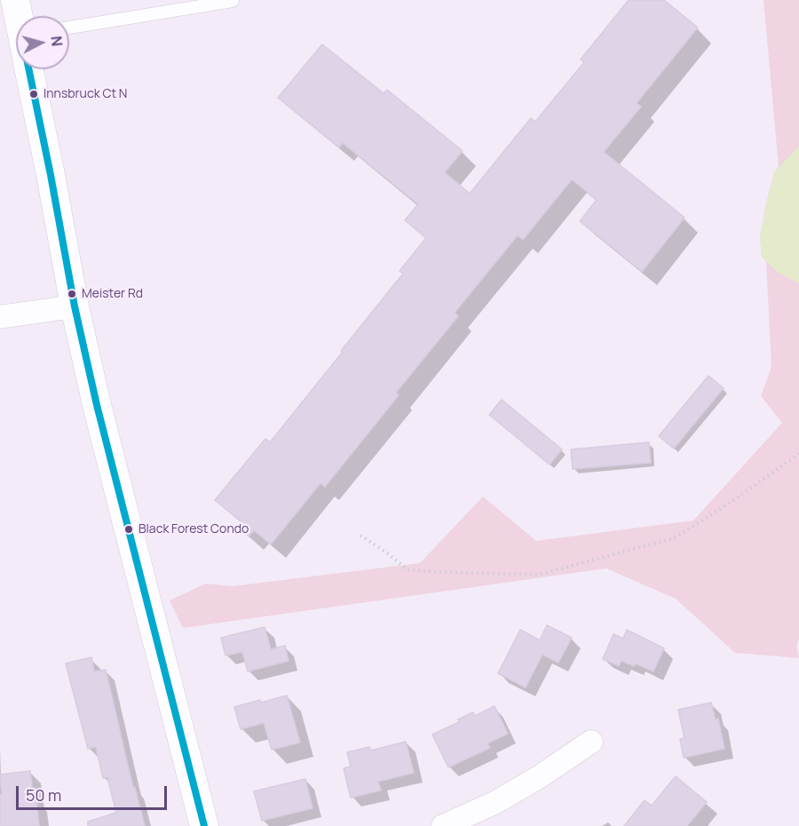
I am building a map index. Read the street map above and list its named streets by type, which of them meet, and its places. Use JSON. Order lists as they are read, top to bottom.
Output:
{
  "places": ["Innsbruck Ct N", "Meister Rd", "Black Forest Condo"],
  "scale_bar": "50 m",
  "north": "right"
}
